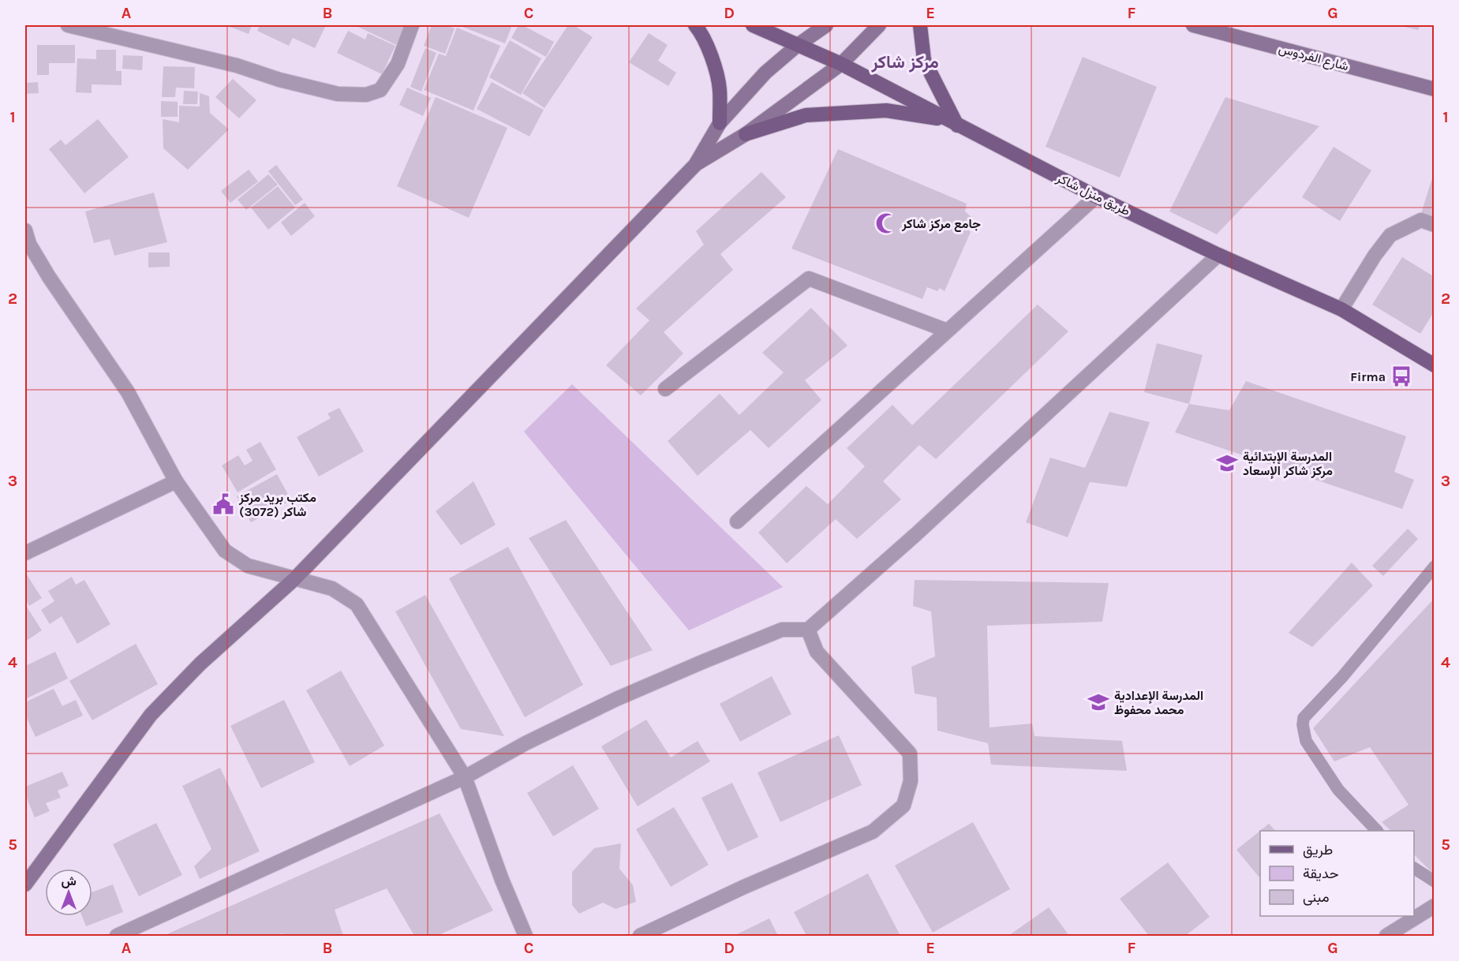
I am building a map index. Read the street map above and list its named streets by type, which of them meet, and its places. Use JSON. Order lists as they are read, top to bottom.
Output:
{
  "streets": {
    "main road": ["شارع الفردوس", "طريق منزل شاكر"]
  },
  "districts": ["مركز شاكر"],
  "places": {
    "mosque": ["جامع مركز شاكر"],
    "bus stop": ["Firma"],
    "school or university": ["المدرسة الإبتدائية مركز شاكر الإسعاد", "المدرسة الإعدادية محمد محفوظ"],
    "public building": ["مكتب بريد مركز شاكر (3072)"]
  },
  "legend": ["طريق", "حديقة", "مبنى"],
  "north": "top",
  "grid": {
    "columns": [
      "A",
      "B",
      "C",
      "D",
      "E",
      "F",
      "G"
    ],
    "rows": [
      "1",
      "2",
      "3",
      "4",
      "5"
    ]
  }
}
